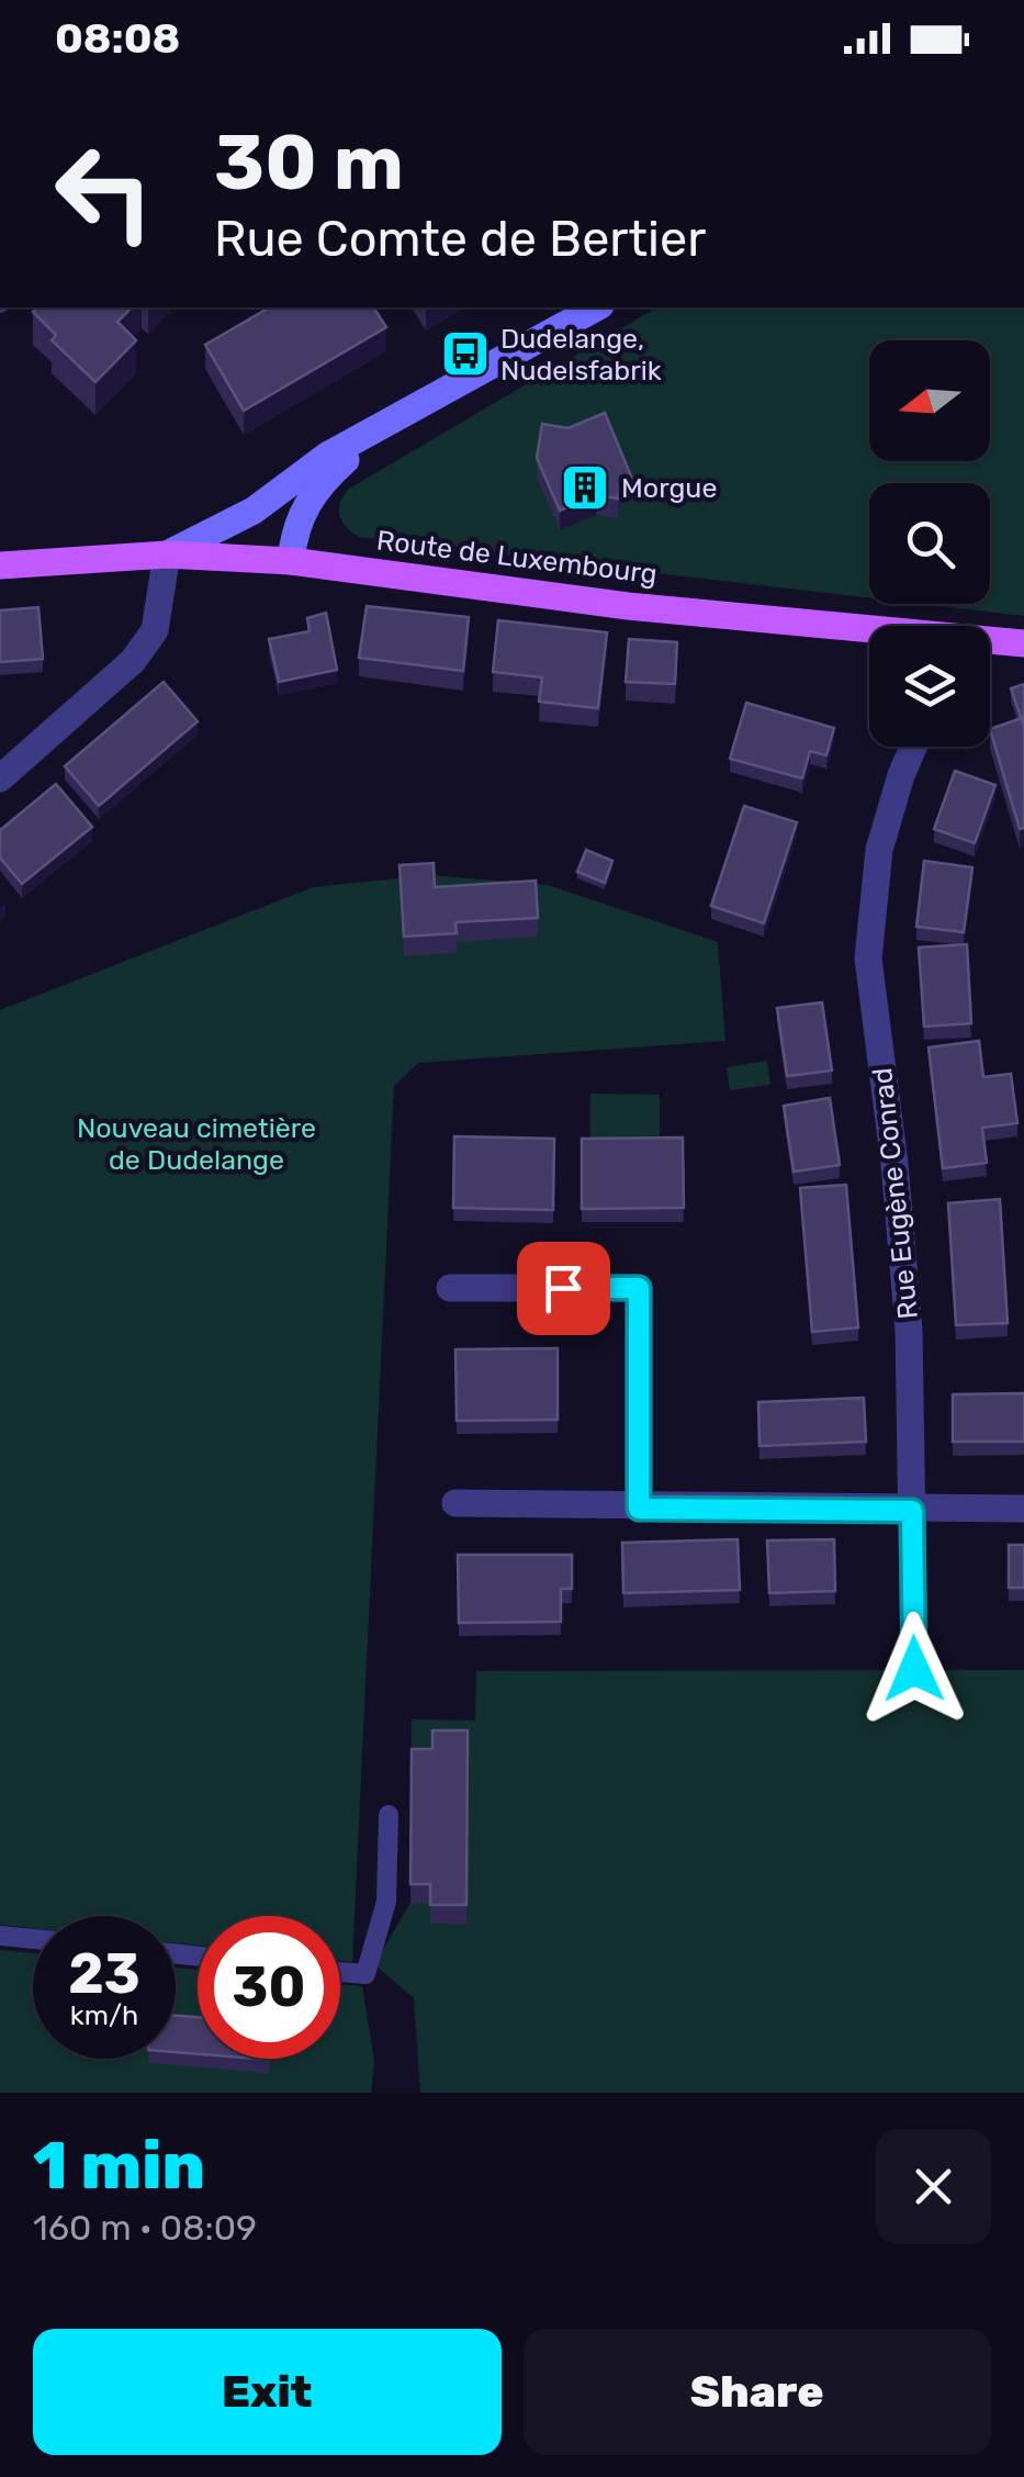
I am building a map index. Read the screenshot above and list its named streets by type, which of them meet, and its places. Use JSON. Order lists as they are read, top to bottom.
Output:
{
  "streets": {
    "main road": ["Route de Luxembourg"],
    "street": ["Rue Eugène Conrad"]
  },
  "parks": ["Nouveau cimetière de Dudelange"],
  "places": {
    "bus stop": ["Dudelange, Nudelsfabrik"],
    "building": ["Morgue"]
  },
  "north": "left",
  "page": {
    "status": "08:08",
    "turn": ["30 m", "Rue Comte de Bertier"],
    "speed": "23 km/h",
    "limit": "30",
    "heading": ["1 min", "160 m · 08:09"],
    "buttons": ["Exit", "Share"]
  }
}
